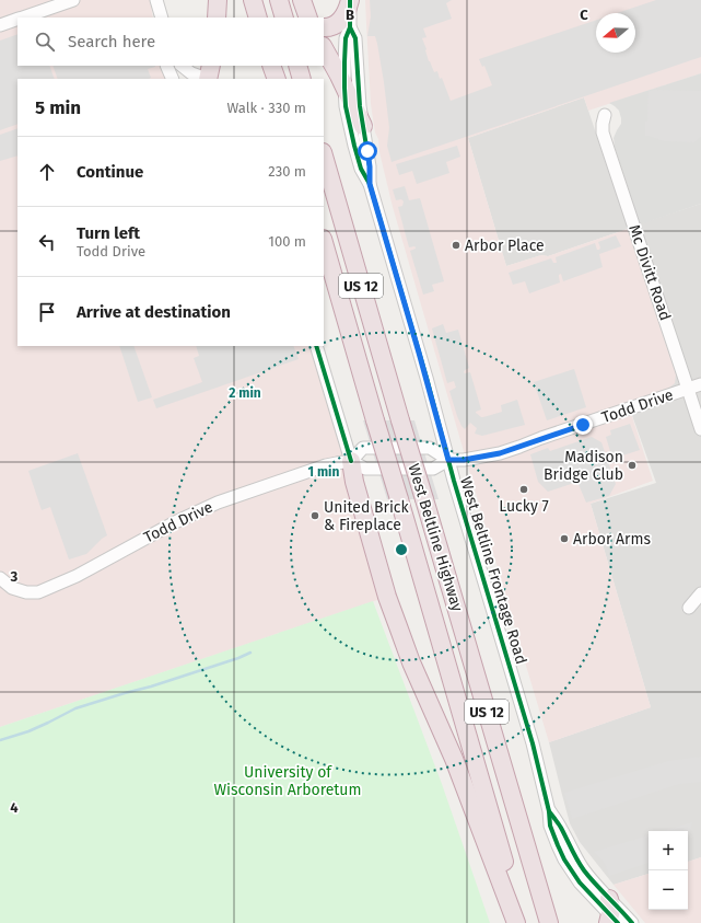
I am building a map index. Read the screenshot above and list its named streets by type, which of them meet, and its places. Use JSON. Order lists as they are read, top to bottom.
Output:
{
  "streets": {
    "highway": ["US 12", "West Beltline Highway"],
    "street": ["Mc Divitt Road", "Todd Drive", "West Beltline Frontage Road"]
  },
  "crossings": [
    ["Mc Divitt Road", "Todd Drive"],
    ["Todd Drive", "West Beltline Frontage Road"]
  ],
  "parks": ["University of Wisconsin Arboretum"],
  "places": [
    "Arbor Place",
    "Madison Bridge Club",
    "Lucky 7",
    "United Brick & Fireplace",
    "Arbor Arms"
  ],
  "north": "left",
  "page": {
    "search": "Search here",
    "heading": ["5 min", "Walk · 330 m"],
    "list": [
      ["Continue", "230 m"],
      ["Turn left", "Todd Drive", "100 m"],
      "Arrive at destination"
    ],
    "map_buttons": ["+", "−"]
  },
  "grid": {
    "columns": ["B", "C"],
    "rows": ["3", "4"]
  },
  "rings": ["2 min", "1 min"]
}
